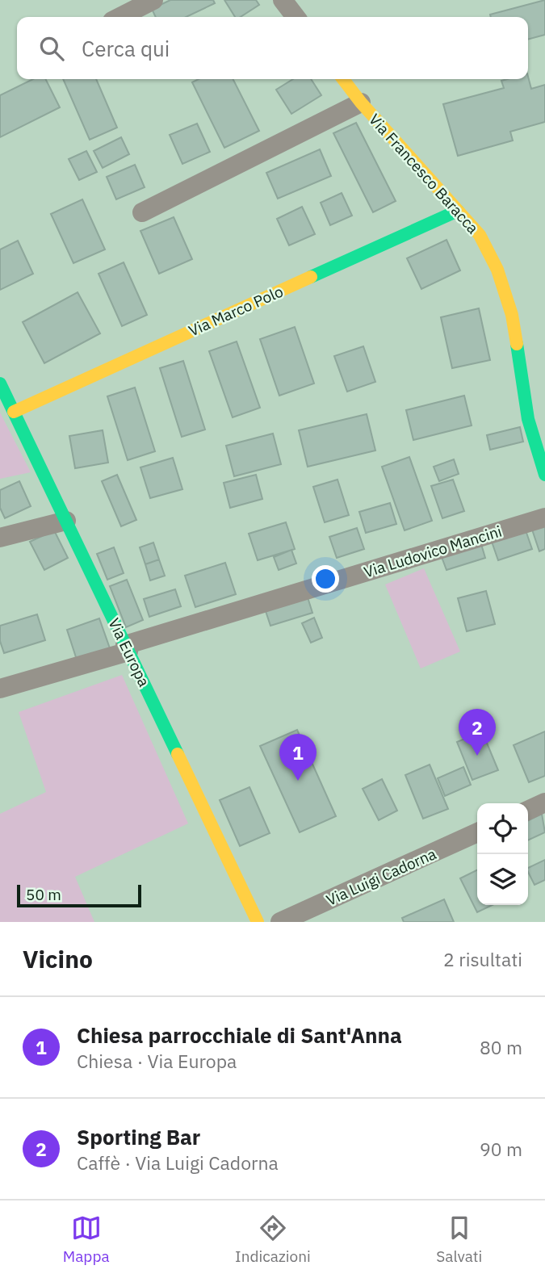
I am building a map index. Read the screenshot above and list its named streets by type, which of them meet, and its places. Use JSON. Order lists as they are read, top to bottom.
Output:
{
  "streets": {
    "street": [
      "Via Francesco Baracca",
      "Via Marco Polo",
      "Via Ludovico Mancini",
      "Via Europa",
      "Via Luigi Cadorna"
    ]
  },
  "crossings": [
    ["Via Francesco Baracca", "Via Marco Polo"],
    ["Via Marco Polo", "Via Europa"],
    ["Via Ludovico Mancini", "Via Europa"]
  ],
  "scale_bar": "50 m",
  "page": {
    "search": "Cerca qui",
    "pins": ["2", "1"],
    "scale": "50 m",
    "heading": ["Vicino", "2 risultati"],
    "list": [
      {
        "mark": "1",
        "name": "Chiesa parrocchiale di Sant'Anna",
        "note": "Chiesa · Via Europa",
        "value": "80 m"
      },
      {
        "mark": "2",
        "name": "Sporting Bar",
        "note": "Caffè · Via Luigi Cadorna",
        "value": "90 m"
      }
    ],
    "nav": ["Mappa", "Indicazioni", "Salvati"]
  }
}
